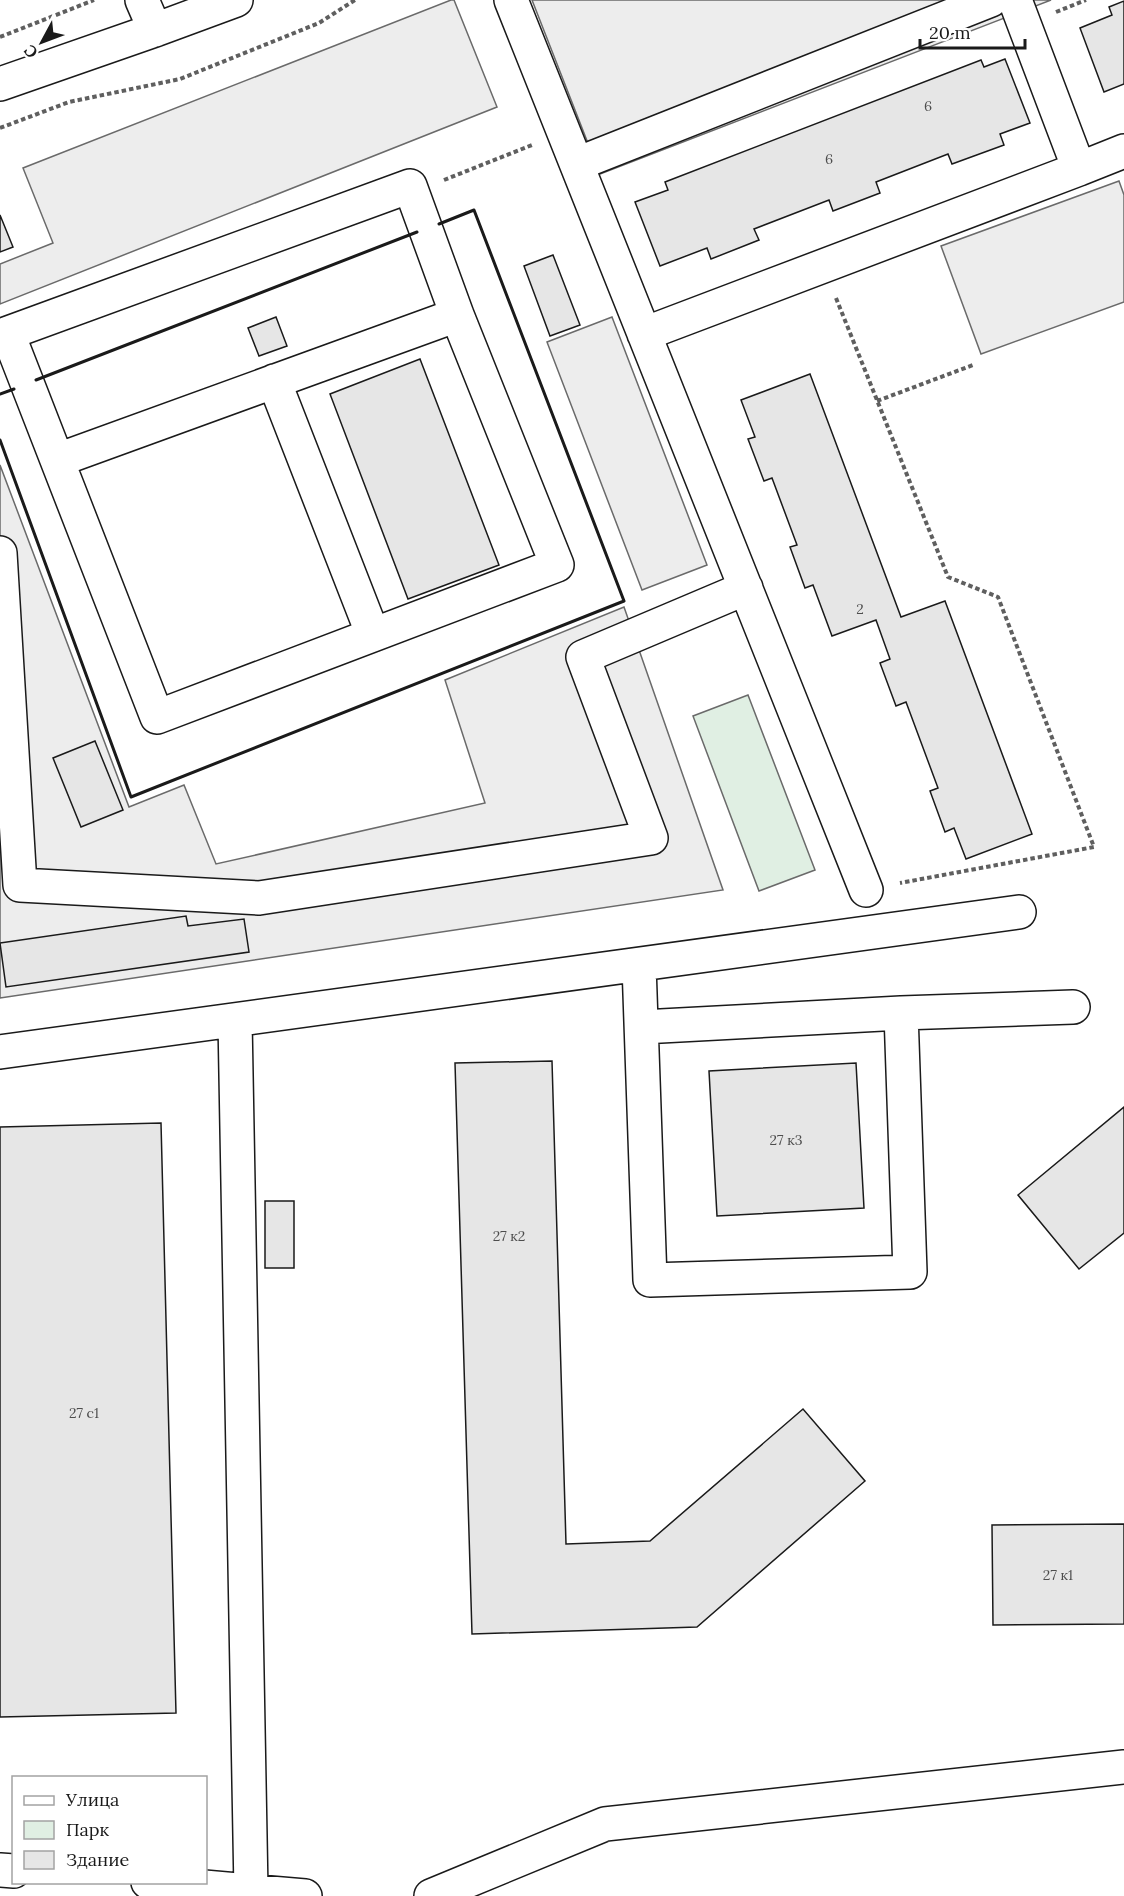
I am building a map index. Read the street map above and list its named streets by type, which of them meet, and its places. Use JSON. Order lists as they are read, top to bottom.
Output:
{
  "house_numbers": [
    "6",
    "6",
    "2",
    "27 к3",
    "27 к2",
    "27 с1",
    "27 к1"
  ],
  "legend": ["Улица", "Парк", "Здание"],
  "scale_bar": "20 m",
  "north": "bottom left"
}
